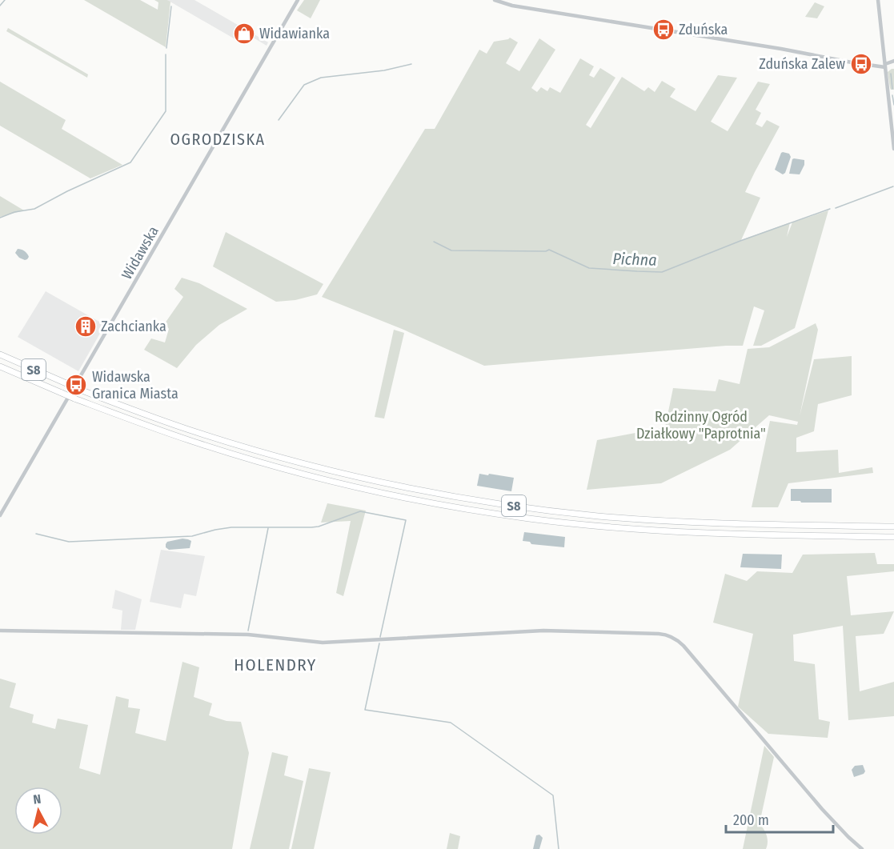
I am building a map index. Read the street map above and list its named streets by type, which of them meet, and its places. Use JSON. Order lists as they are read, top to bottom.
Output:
{
  "streets": {
    "highway": ["S8"],
    "street": ["Widawska"]
  },
  "districts": ["OGRODZISKA", "HOLENDRY"],
  "water": ["Pichna"],
  "parks": ["Rodzinny Ogród Działkowy \"Paprotnia\""],
  "places": {
    "bus stop": ["Zduńska", "Zduńska Zalew", "Widawska Granica Miasta"],
    "shop": ["Widawianka"],
    "building": ["Zachcianka"]
  },
  "scale_bar": "200 m",
  "north": "top"
}
